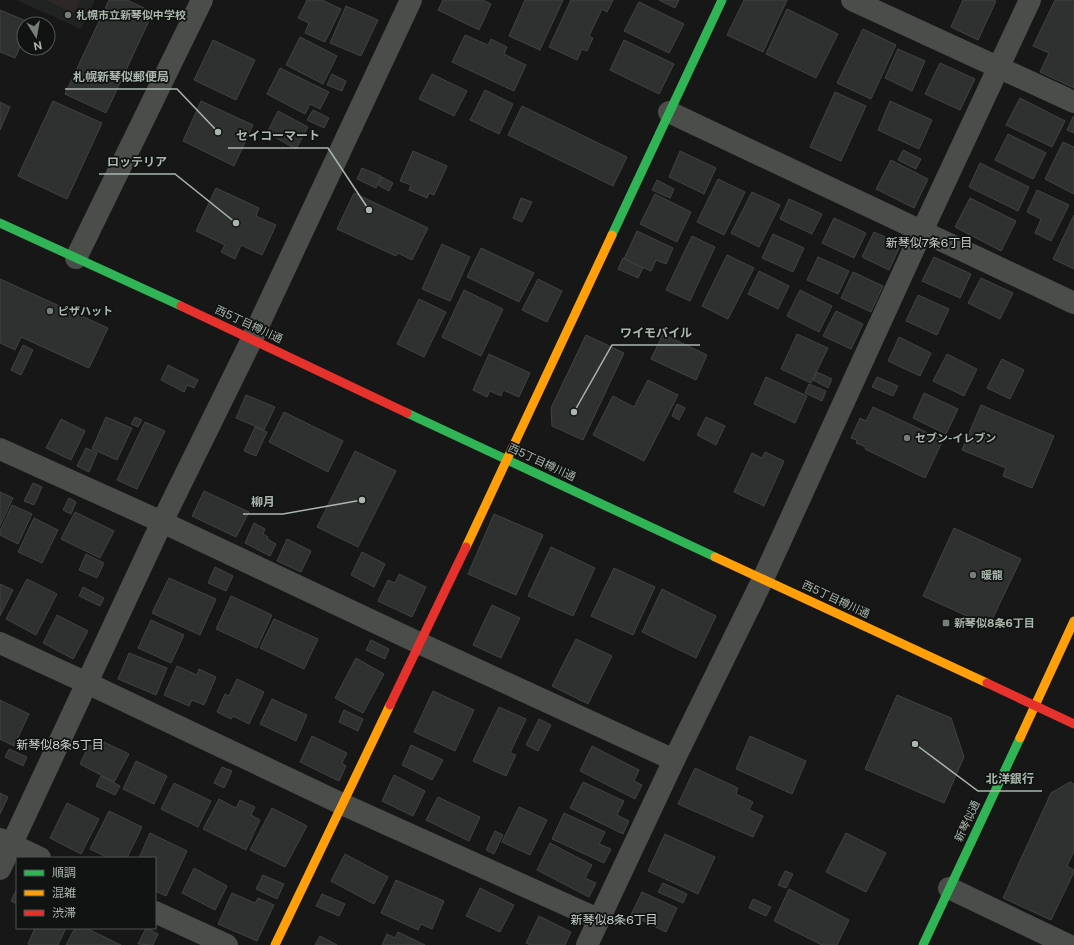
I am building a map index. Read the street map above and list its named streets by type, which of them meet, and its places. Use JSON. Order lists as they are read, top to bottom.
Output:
{
  "streets": {
    "street": ["西5丁目樽川通", "新琴似通"]
  },
  "crossings": [
    ["西5丁目樽川通", "新琴似通"]
  ],
  "districts": ["新琴似7条6丁目", "新琴似8条5丁目", "新琴似8条6丁目"],
  "places": {
    "other": [
      "札幌市立新琴似中学校",
      "札幌新琴似郵便局",
      "セイコーマート",
      "ロッテリア",
      "ピザハット",
      "ワイモバイル",
      "セブン-イレブン",
      "柳月",
      "暖龍",
      "北洋銀行"
    ],
    "transit": ["新琴似8条6丁目"]
  },
  "legend": ["順調", "混雑", "渋滞"],
  "north": "bottom"
}
